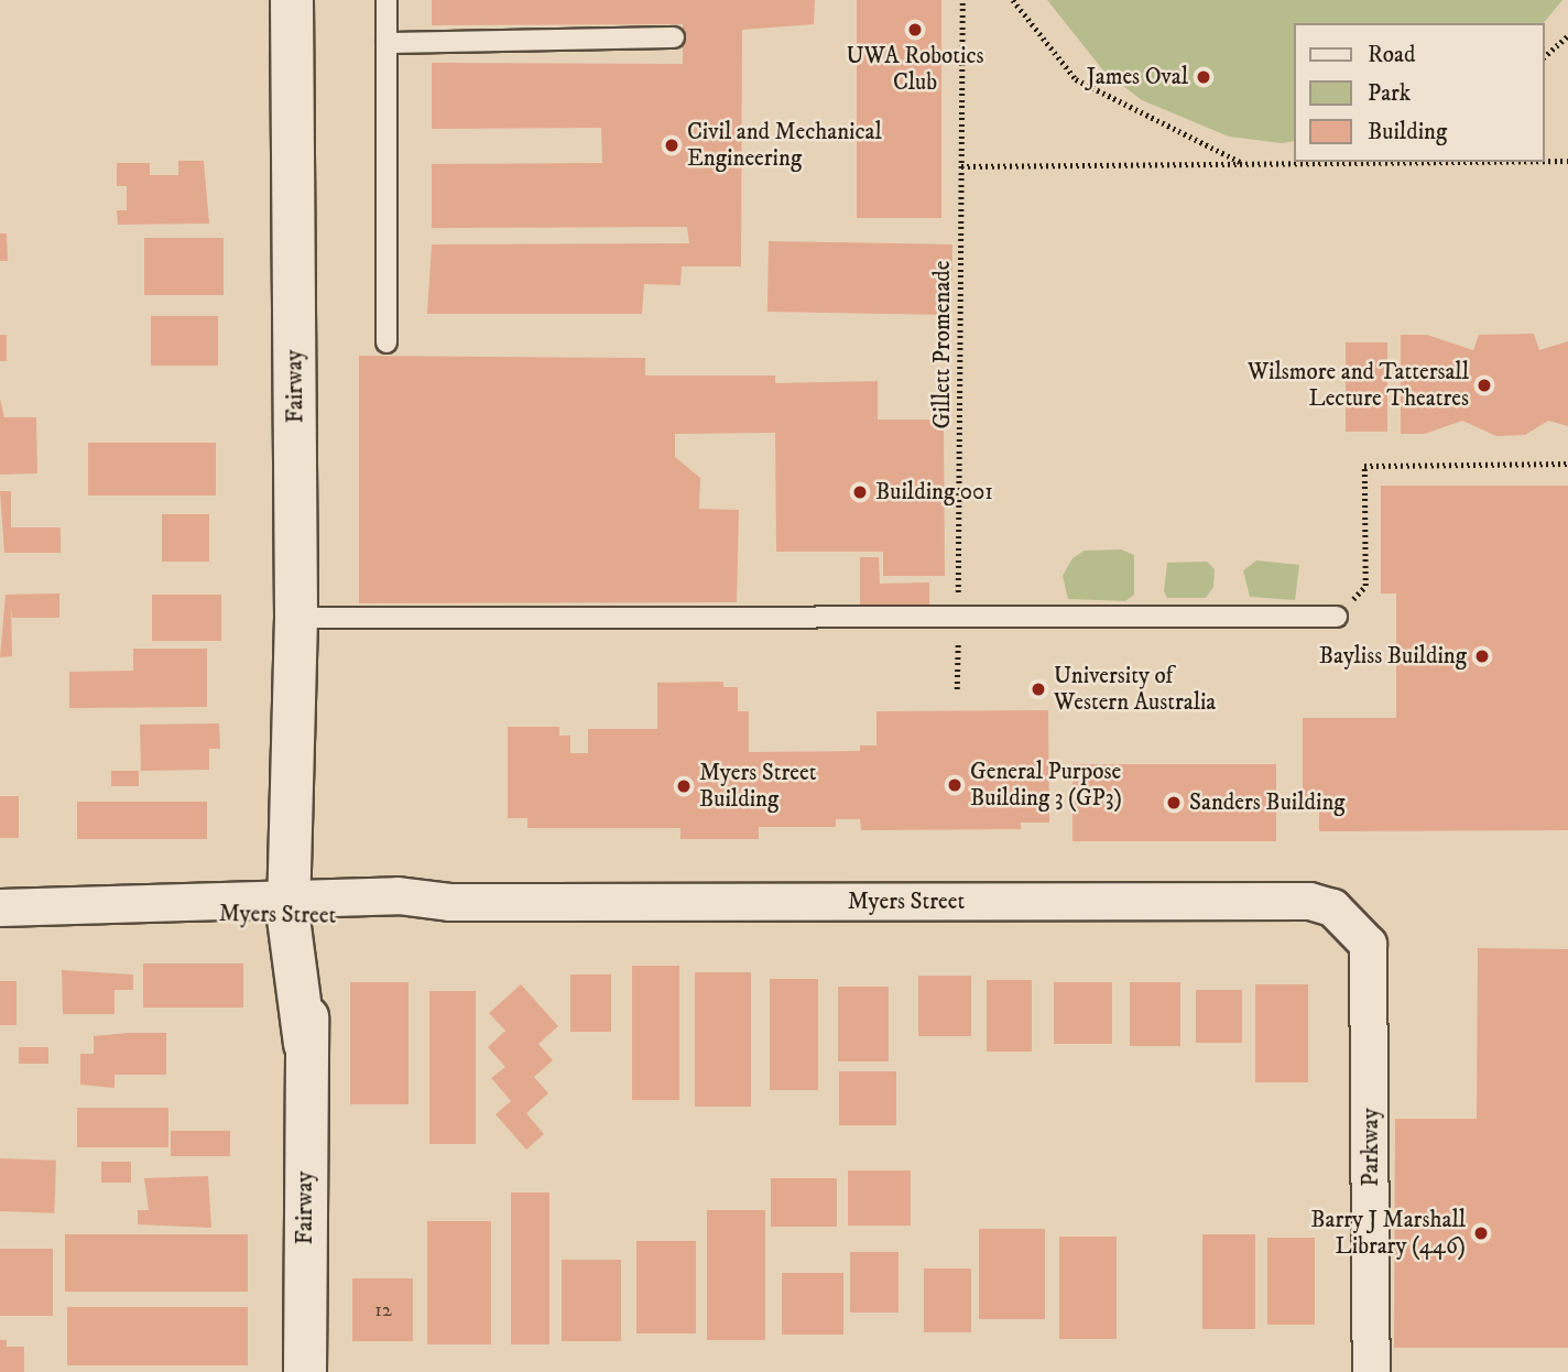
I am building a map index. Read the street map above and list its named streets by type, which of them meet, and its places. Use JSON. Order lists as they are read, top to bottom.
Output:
{
  "streets": {
    "street": ["Fairway", "Myers Street", "Parkway"],
    "path": ["Gillett Promenade"]
  },
  "crossings": [
    ["Fairway", "Myers Street"],
    ["Myers Street", "Parkway"]
  ],
  "places": [
    "UWA Robotics Club",
    "James Oval",
    "Civil and Mechanical Engineering",
    "Wilsmore and Tattersall Lecture Theatres",
    "Building 001",
    "Bayliss Building",
    "University of Western Australia",
    "General Purpose Building 3 (GP3)",
    "Myers Street Building",
    "Sanders Building",
    "Barry J Marshall Library (446)"
  ],
  "house_numbers": ["12"],
  "legend": ["Road", "Park", "Building"]
}
